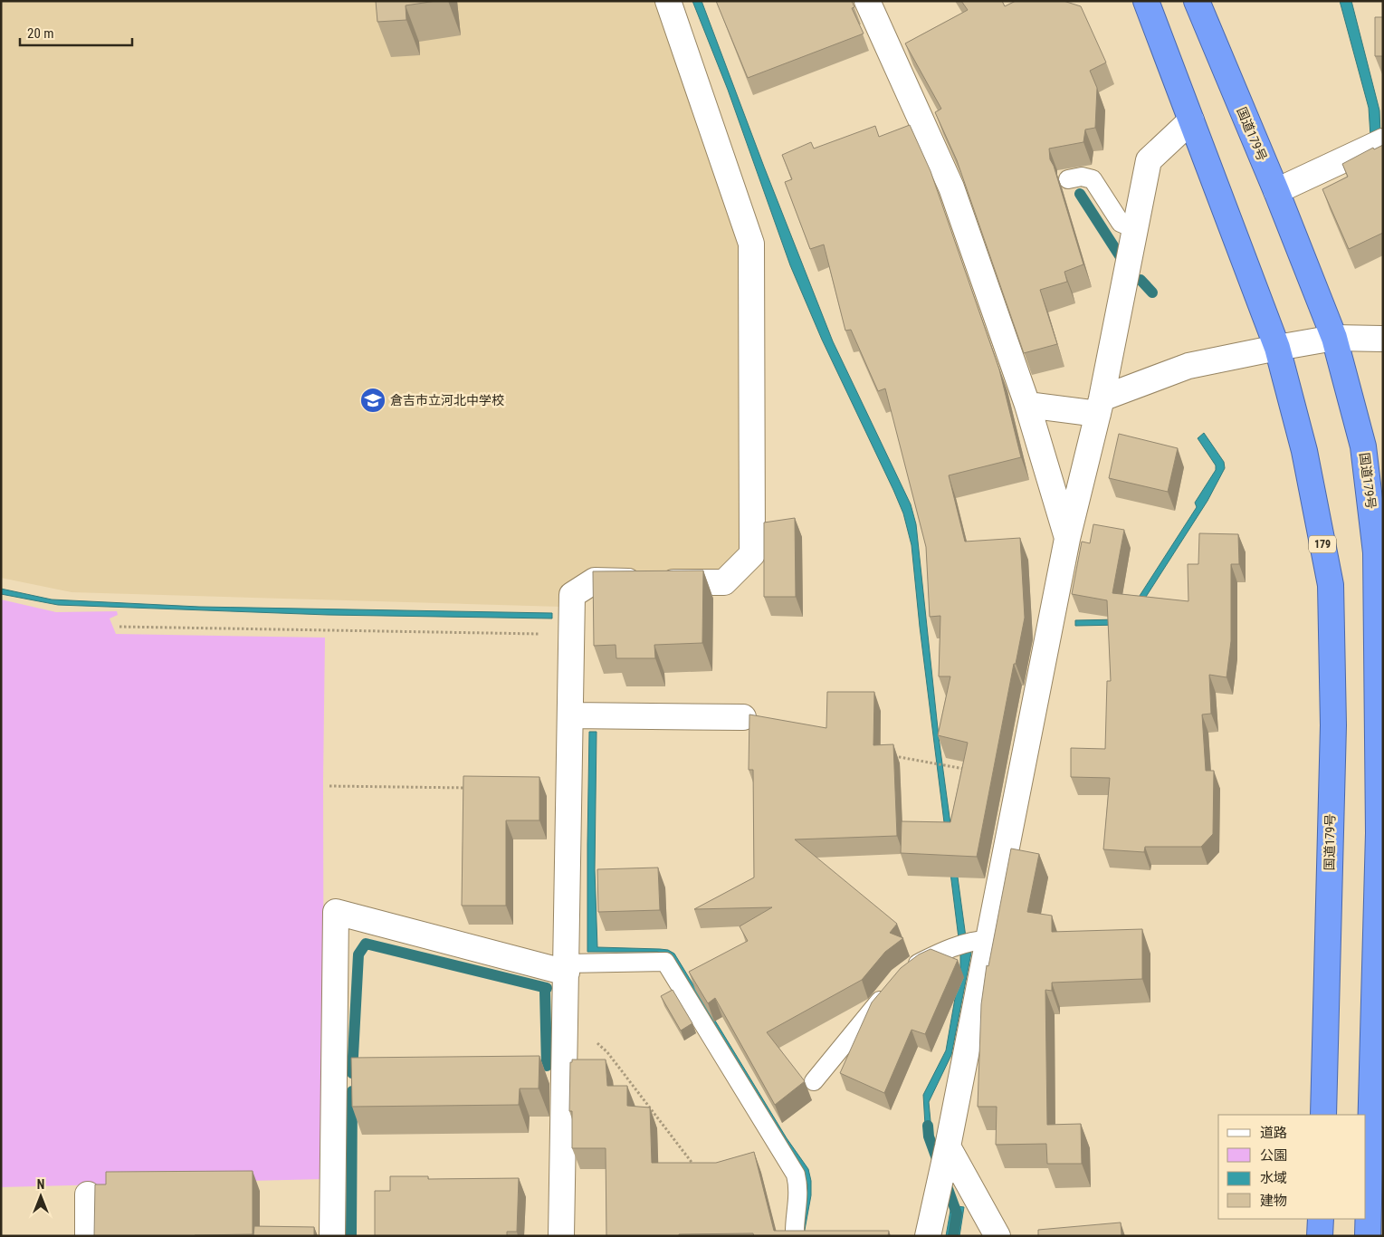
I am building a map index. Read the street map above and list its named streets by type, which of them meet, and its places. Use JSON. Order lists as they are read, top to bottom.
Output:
{
  "streets": {
    "highway": ["国道179号", "179"]
  },
  "places": {
    "school or university": ["倉吉市立河北中学校"]
  },
  "legend": [
    "道路",
    "公園",
    "水域",
    "建物"
  ],
  "scale_bar": "20 m",
  "north": "top"
}
